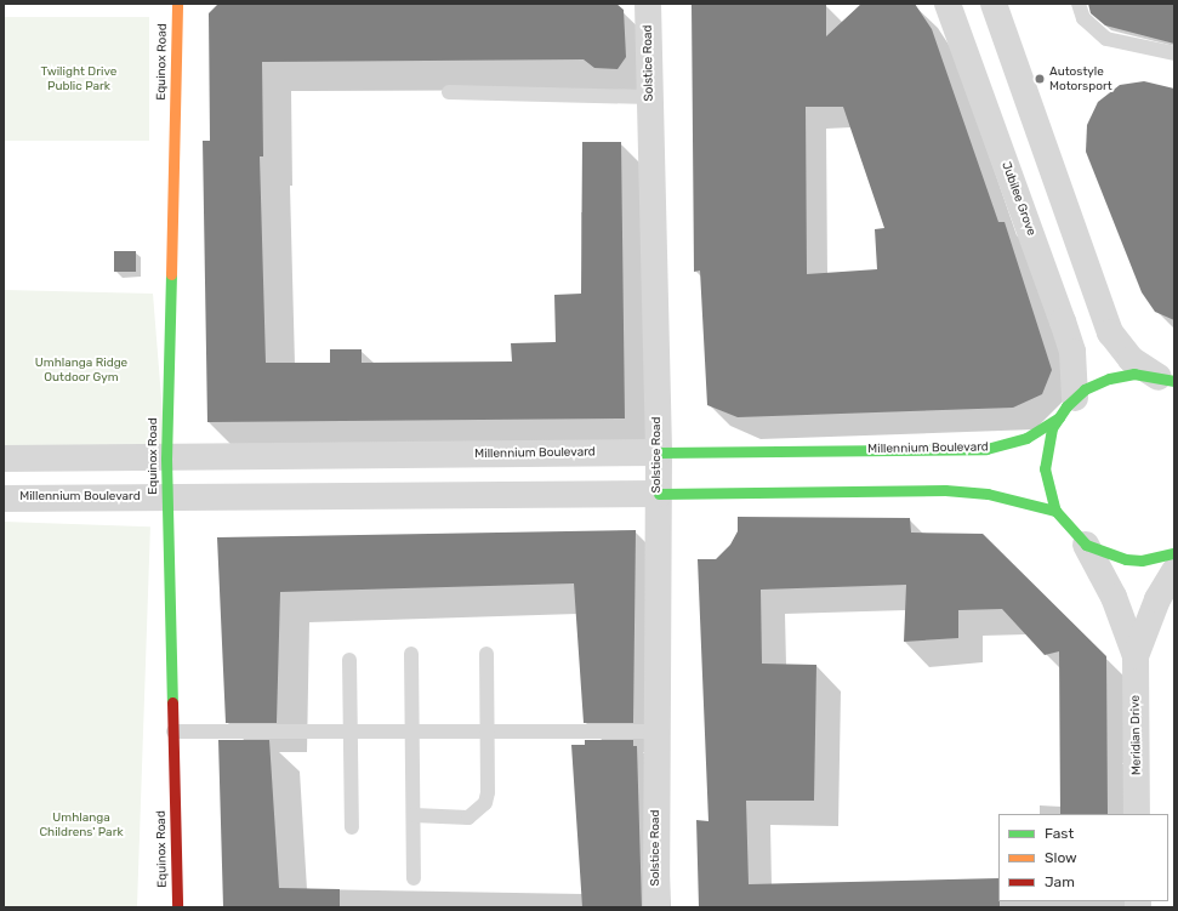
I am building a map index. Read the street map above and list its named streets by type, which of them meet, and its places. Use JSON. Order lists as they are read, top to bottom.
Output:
{
  "streets": {
    "street": [
      "Equinox Road",
      "Solstice Road",
      "Jubilee Grove",
      "Millennium Boulevard",
      "Meridian Drive"
    ]
  },
  "crossings": [
    ["Equinox Road", "Millennium Boulevard"],
    ["Solstice Road", "Millennium Boulevard"],
    ["Jubilee Grove", "Millennium Boulevard"]
  ],
  "parks": ["Twilight Drive Public Park", "Umhlanga Ridge Outdoor Gym", "Umhlanga Childrens' Park"],
  "places": ["Autostyle Motorsport"],
  "legend": ["Fast", "Slow", "Jam"]
}
